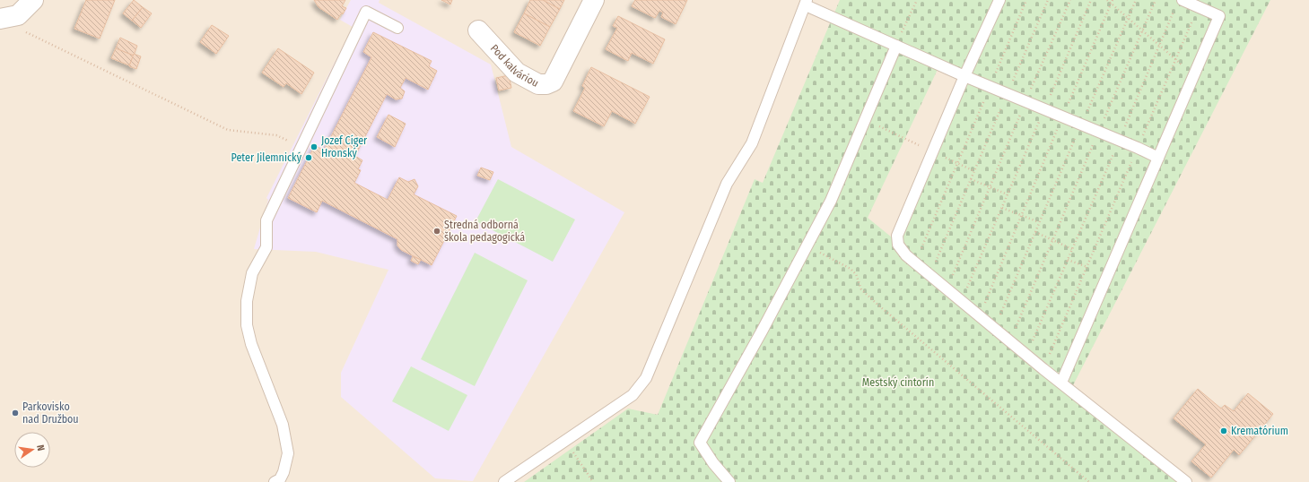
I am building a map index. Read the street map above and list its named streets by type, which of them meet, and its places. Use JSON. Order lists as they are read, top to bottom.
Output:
{
  "streets": {
    "street": ["Pod kalváriou"]
  },
  "parks": ["Mestský cintorín"],
  "places": [
    "Jozef Cíger Hronský",
    "Peter Jilemnický",
    "Stredná odborná škola pedagogická",
    "Parkovisko nad Družbou",
    "Krematórium"
  ],
  "north": "right"
}
